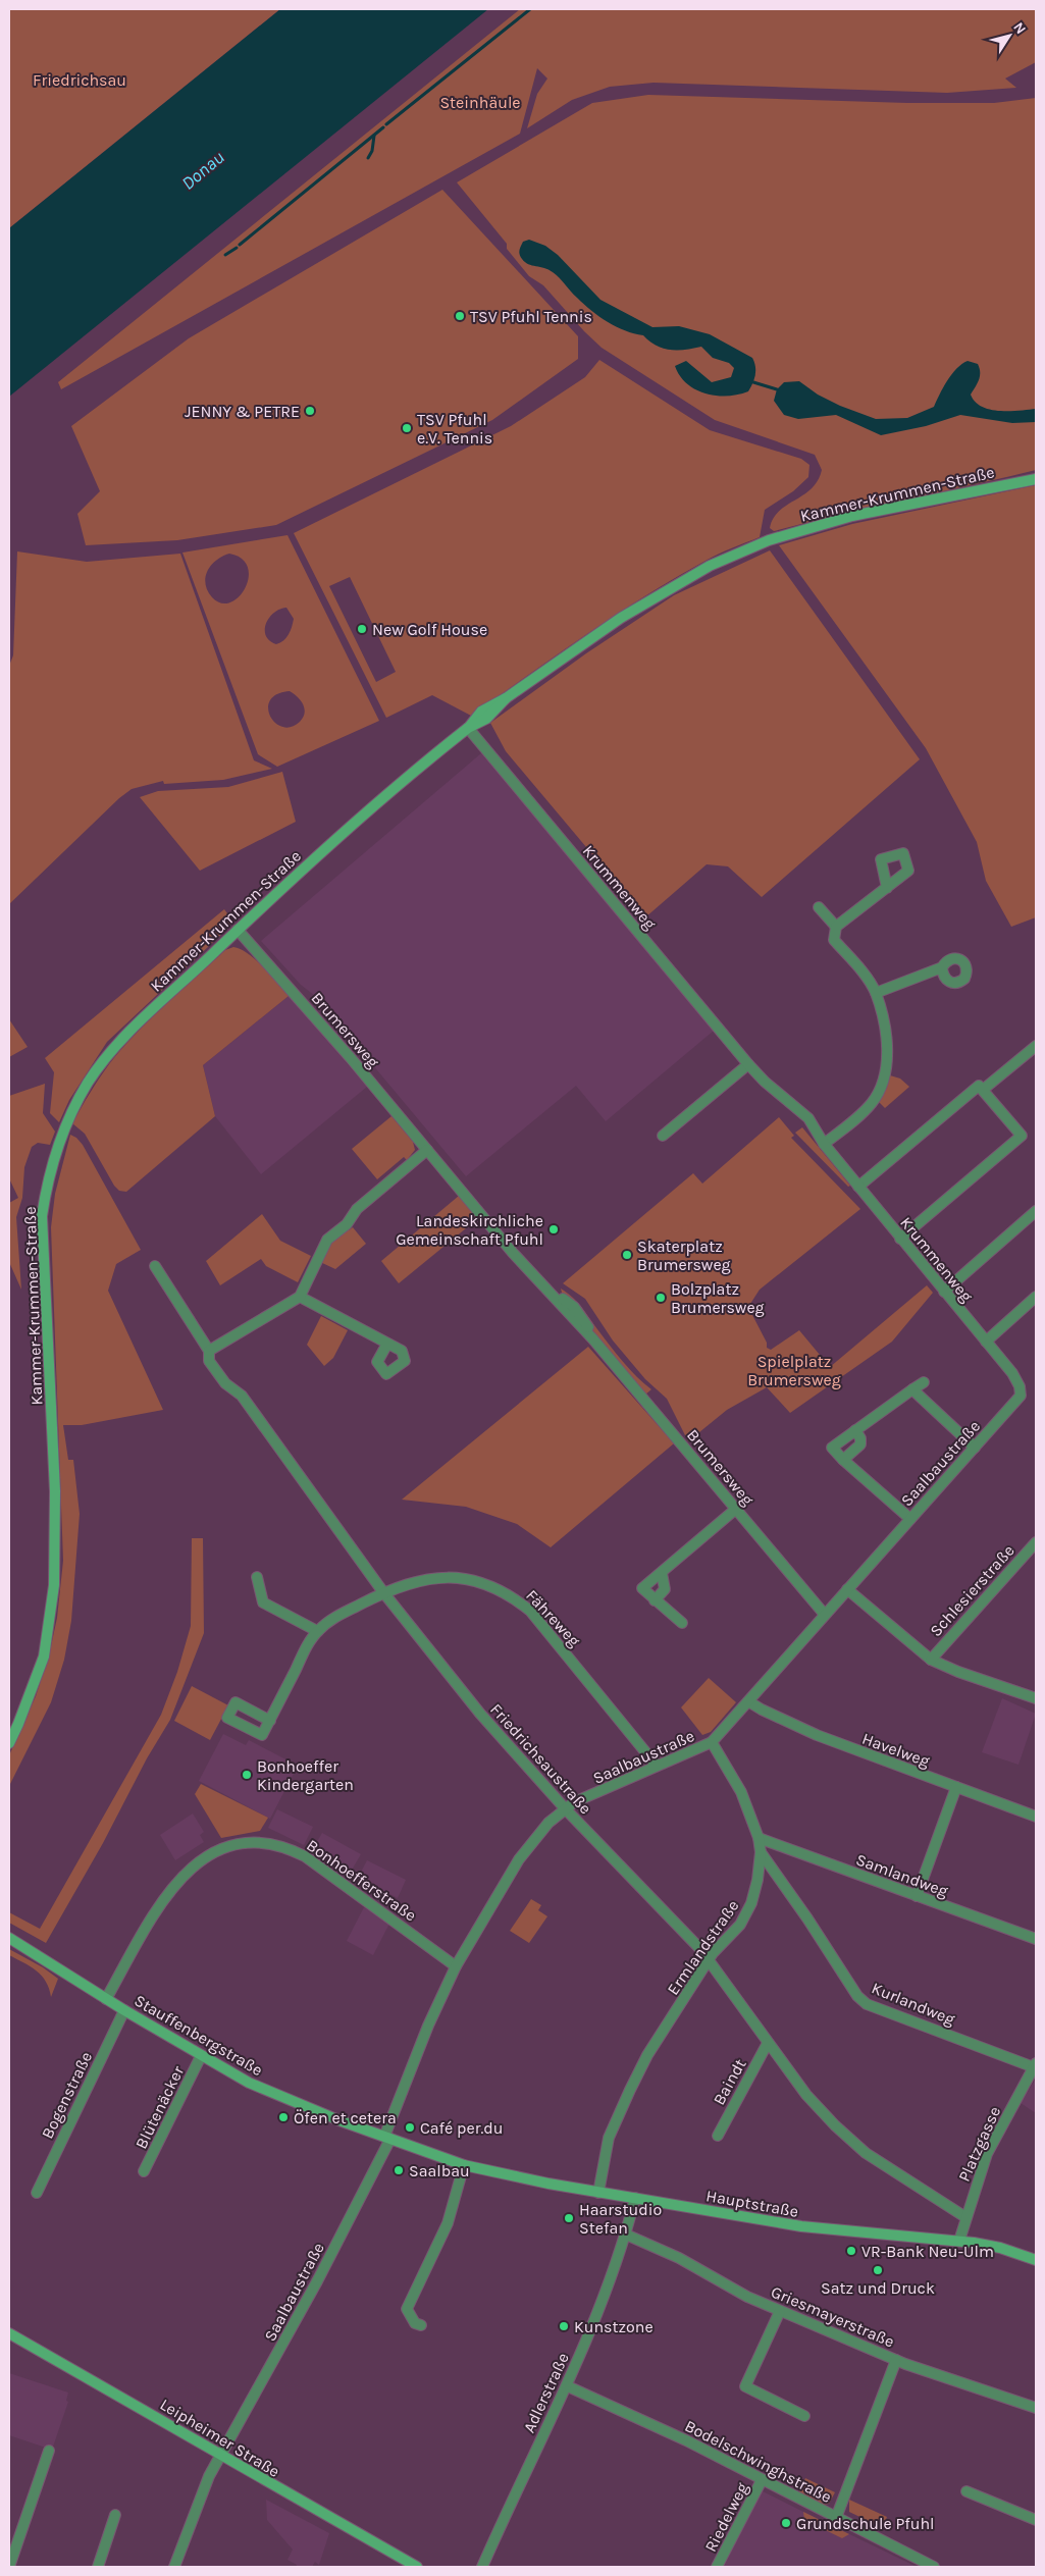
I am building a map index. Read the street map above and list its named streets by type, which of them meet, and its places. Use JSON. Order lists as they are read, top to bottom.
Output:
{
  "streets": {
    "street": [
      "Kammer-Krummen-Straße",
      "Krummenweg",
      "Brumersweg",
      "Saalbaustraße",
      "Schlesierstraße",
      "Fähreweg",
      "Havelweg",
      "Friedrichsaustraße",
      "Samlandweg",
      "Bonhoefferstraße",
      "Ermlandstraße",
      "Kurlandweg",
      "Stauffenbergstraße",
      "Baindt",
      "Bogenstraße",
      "Blütenäcker",
      "Platzgasse",
      "Hauptstraße",
      "Griesmayerstraße",
      "Adlerstraße",
      "Leipheimer Straße",
      "Bodelschwinghstraße",
      "Riedelweg"
    ]
  },
  "crossings": [
    ["Kammer-Krummen-Straße", "Krummenweg"],
    ["Kammer-Krummen-Straße", "Brumersweg"],
    ["Krummenweg", "Saalbaustraße"],
    ["Brumersweg", "Saalbaustraße"],
    ["Saalbaustraße", "Fähreweg"],
    ["Saalbaustraße", "Havelweg"],
    ["Saalbaustraße", "Friedrichsaustraße"],
    ["Saalbaustraße", "Bonhoefferstraße"],
    ["Saalbaustraße", "Ermlandstraße"],
    ["Saalbaustraße", "Stauffenbergstraße"],
    ["Saalbaustraße", "Hauptstraße"],
    ["Saalbaustraße", "Leipheimer Straße"],
    ["Fähreweg", "Friedrichsaustraße"],
    ["Friedrichsaustraße", "Ermlandstraße"],
    ["Friedrichsaustraße", "Baindt"],
    ["Friedrichsaustraße", "Platzgasse"],
    ["Samlandweg", "Ermlandstraße"],
    ["Bonhoefferstraße", "Stauffenbergstraße"],
    ["Ermlandstraße", "Kurlandweg"],
    ["Ermlandstraße", "Hauptstraße"],
    ["Kurlandweg", "Platzgasse"],
    ["Stauffenbergstraße", "Bogenstraße"],
    ["Stauffenbergstraße", "Blütenäcker"],
    ["Stauffenbergstraße", "Hauptstraße"],
    ["Platzgasse", "Hauptstraße"],
    ["Hauptstraße", "Adlerstraße"],
    ["Griesmayerstraße", "Adlerstraße"],
    ["Adlerstraße", "Bodelschwinghstraße"],
    ["Bodelschwinghstraße", "Riedelweg"]
  ],
  "water": ["Donau"],
  "parks": ["Friedrichsau", "Steinhäule", "Spielplatz Brumersweg"],
  "places": [
    "TSV Pfuhl Tennis",
    "JENNY & PETRE",
    "TSV Pfuhl e.V. Tennis",
    "New Golf House",
    "Landeskirchliche Gemeinschaft Pfuhl",
    "Skaterplatz Brumersweg",
    "Bolzplatz Brumersweg",
    "Bonhoeffer Kindergarten",
    "Öfen et cetera",
    "Café per.du",
    "Saalbau",
    "Haarstudio Stefan",
    "VR-Bank Neu-Ulm",
    "Satz und Druck",
    "Kunstzone",
    "Grundschule Pfuhl"
  ],
  "north": "top right"
}
